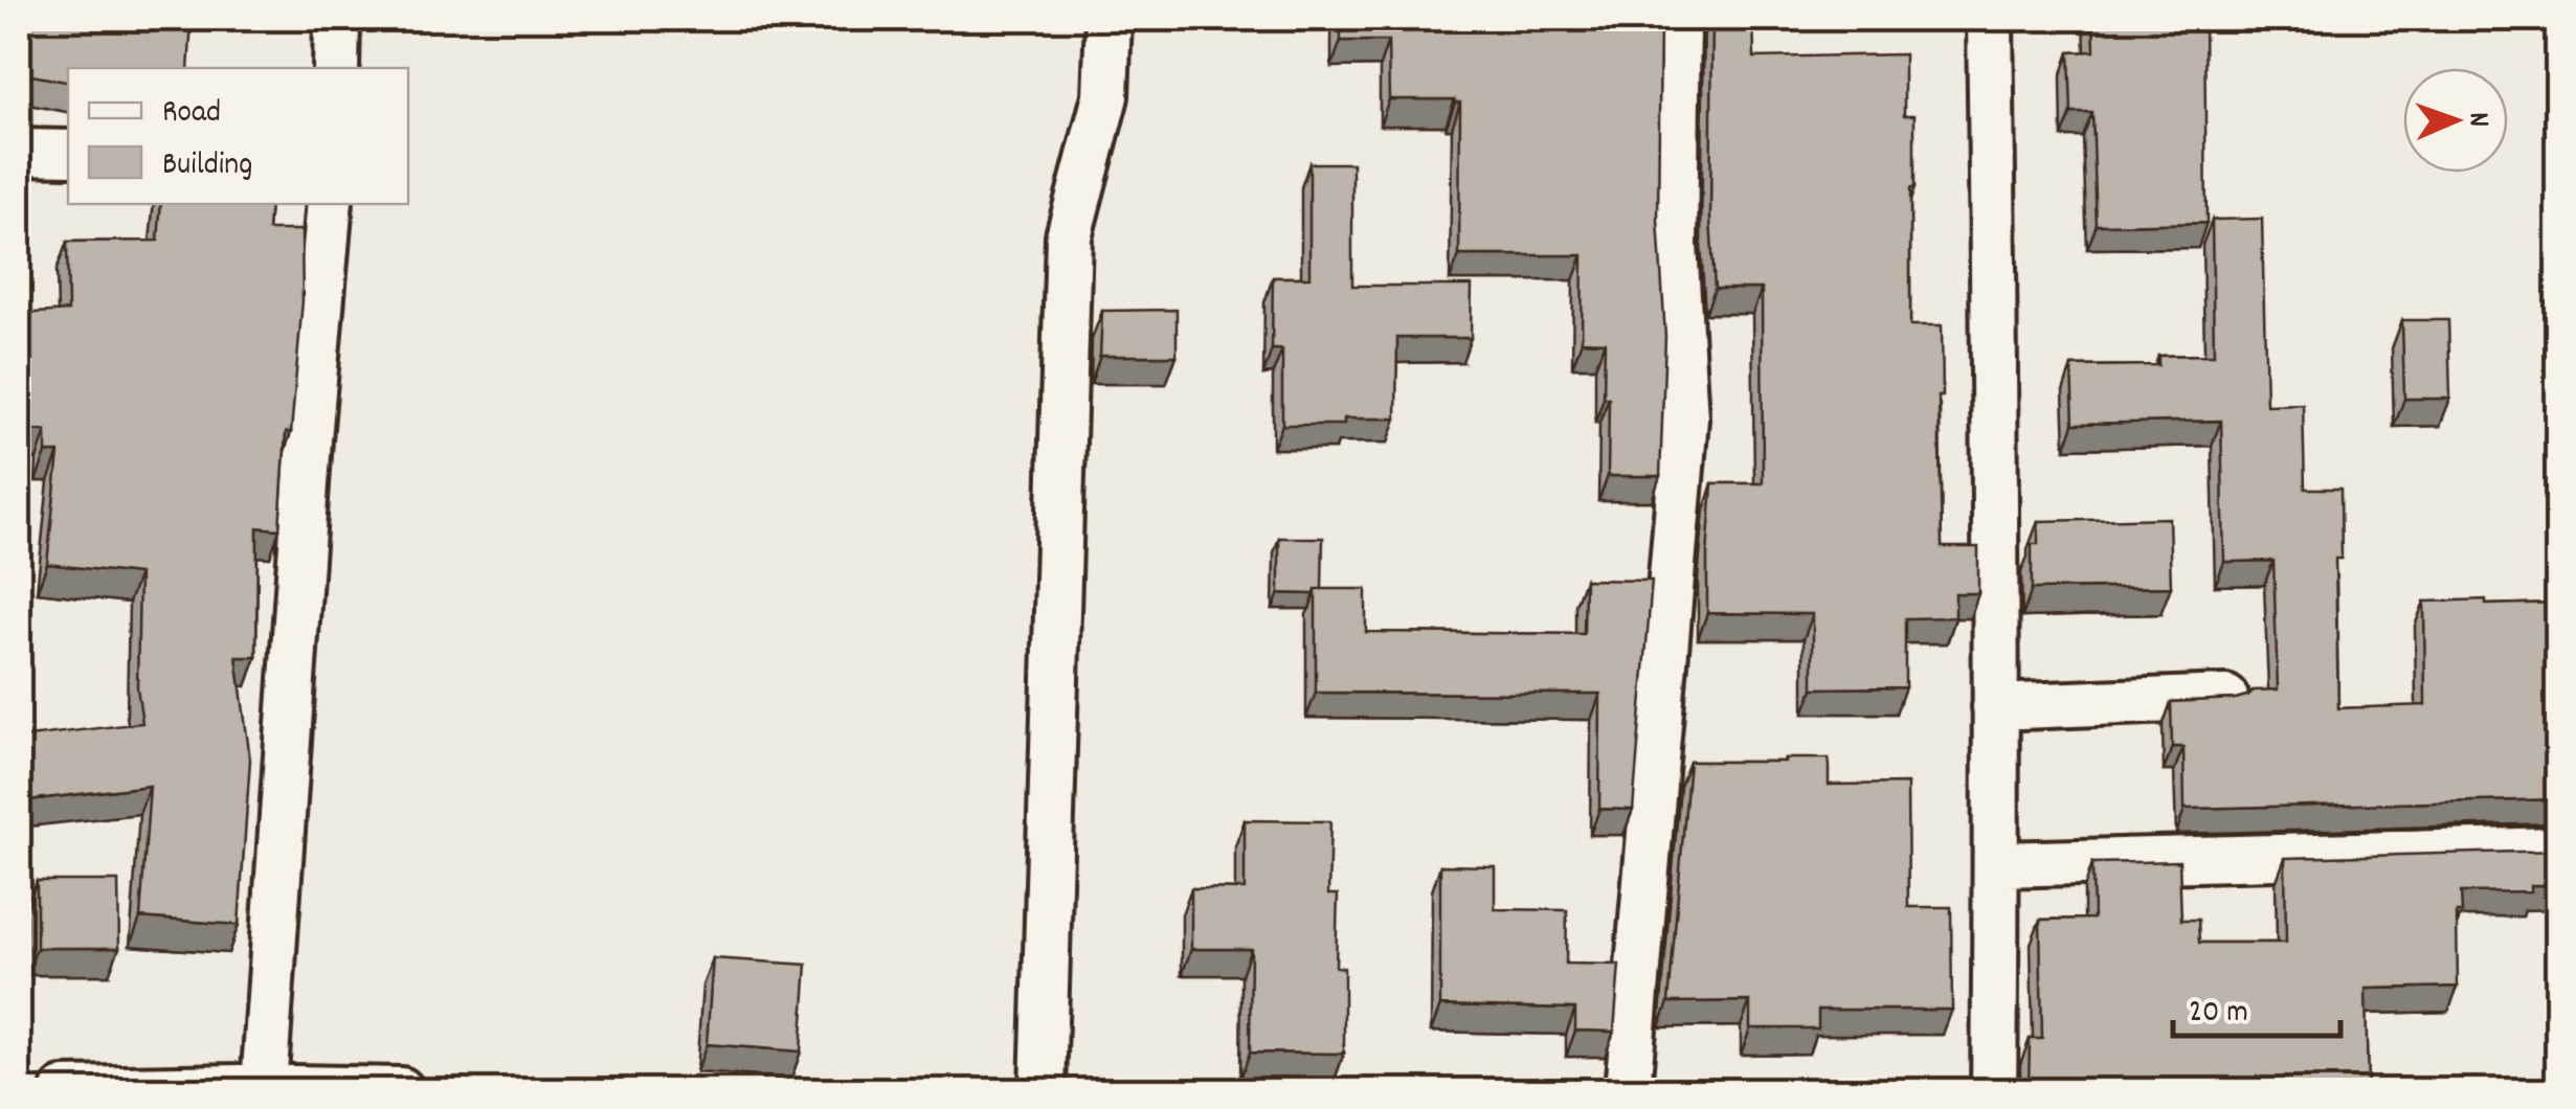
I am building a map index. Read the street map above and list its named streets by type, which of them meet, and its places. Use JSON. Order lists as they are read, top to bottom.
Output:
{
  "legend": ["Road", "Building"],
  "scale_bar": "20 m",
  "north": "right"
}
